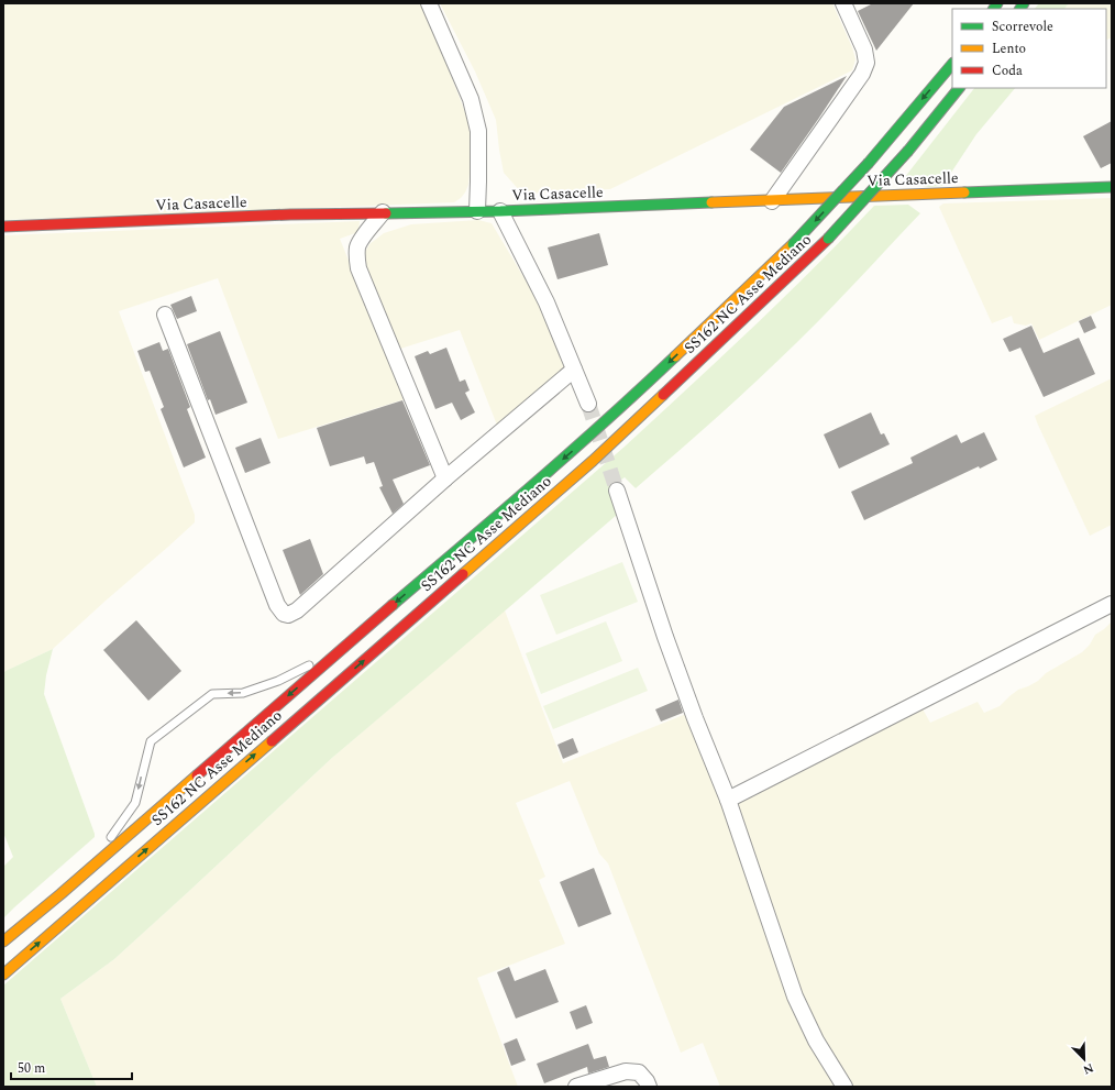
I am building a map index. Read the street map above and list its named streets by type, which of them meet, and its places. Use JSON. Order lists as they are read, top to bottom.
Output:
{
  "streets": {
    "main road": ["Via Casacelle", "SS162 NC Asse Mediano"]
  },
  "legend": ["Scorrevole", "Lento", "Coda"],
  "scale_bar": "50 m",
  "north": "bottom right"
}
